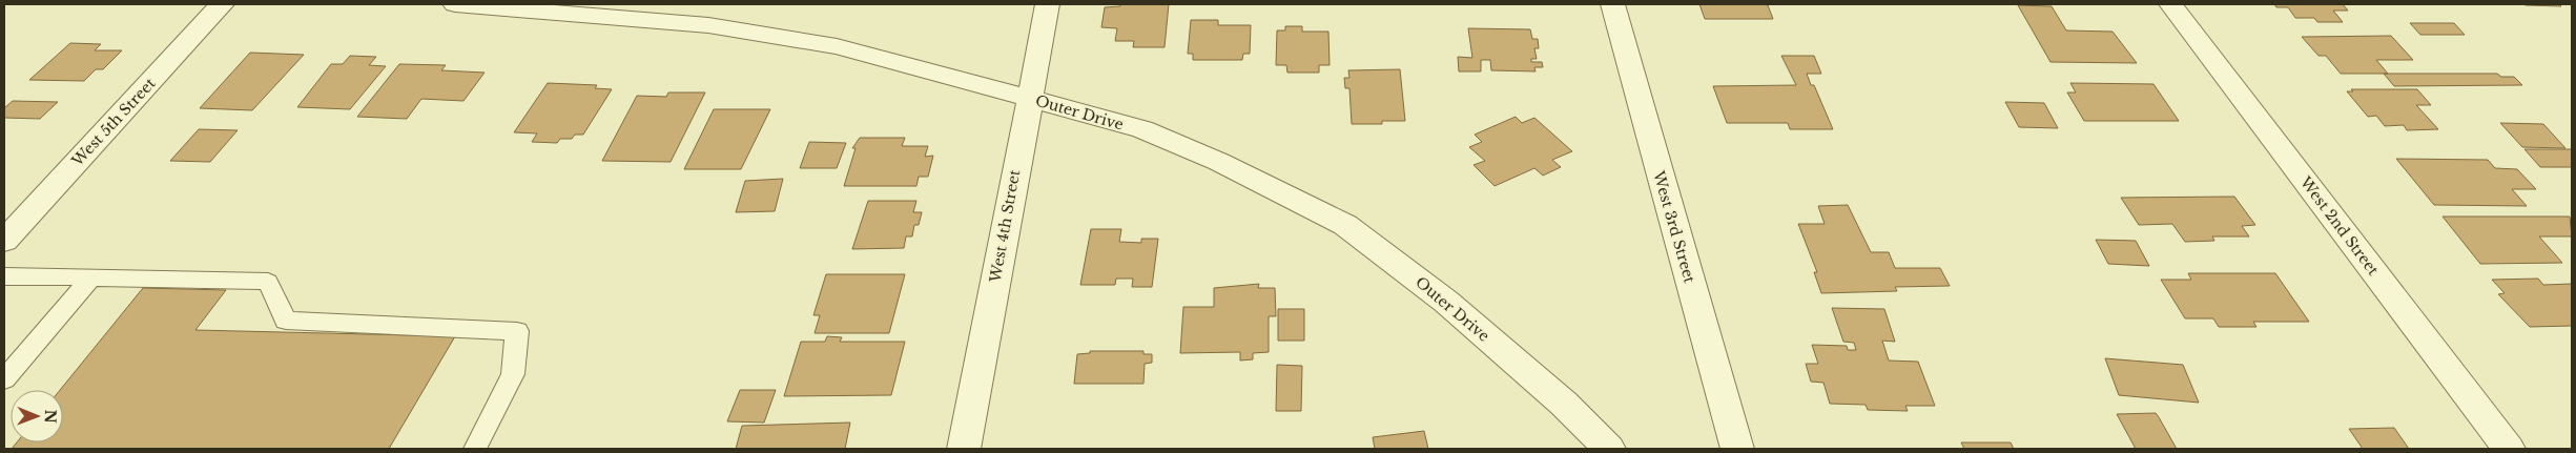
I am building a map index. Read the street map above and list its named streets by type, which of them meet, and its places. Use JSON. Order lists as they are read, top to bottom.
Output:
{
  "streets": {
    "street": [
      "Outer Drive",
      "West 5th Street",
      "West 4th Street",
      "West 2nd Street",
      "West 3rd Street"
    ]
  },
  "crossings": [
    ["Outer Drive", "West 4th Street"]
  ],
  "north": "right"
}
